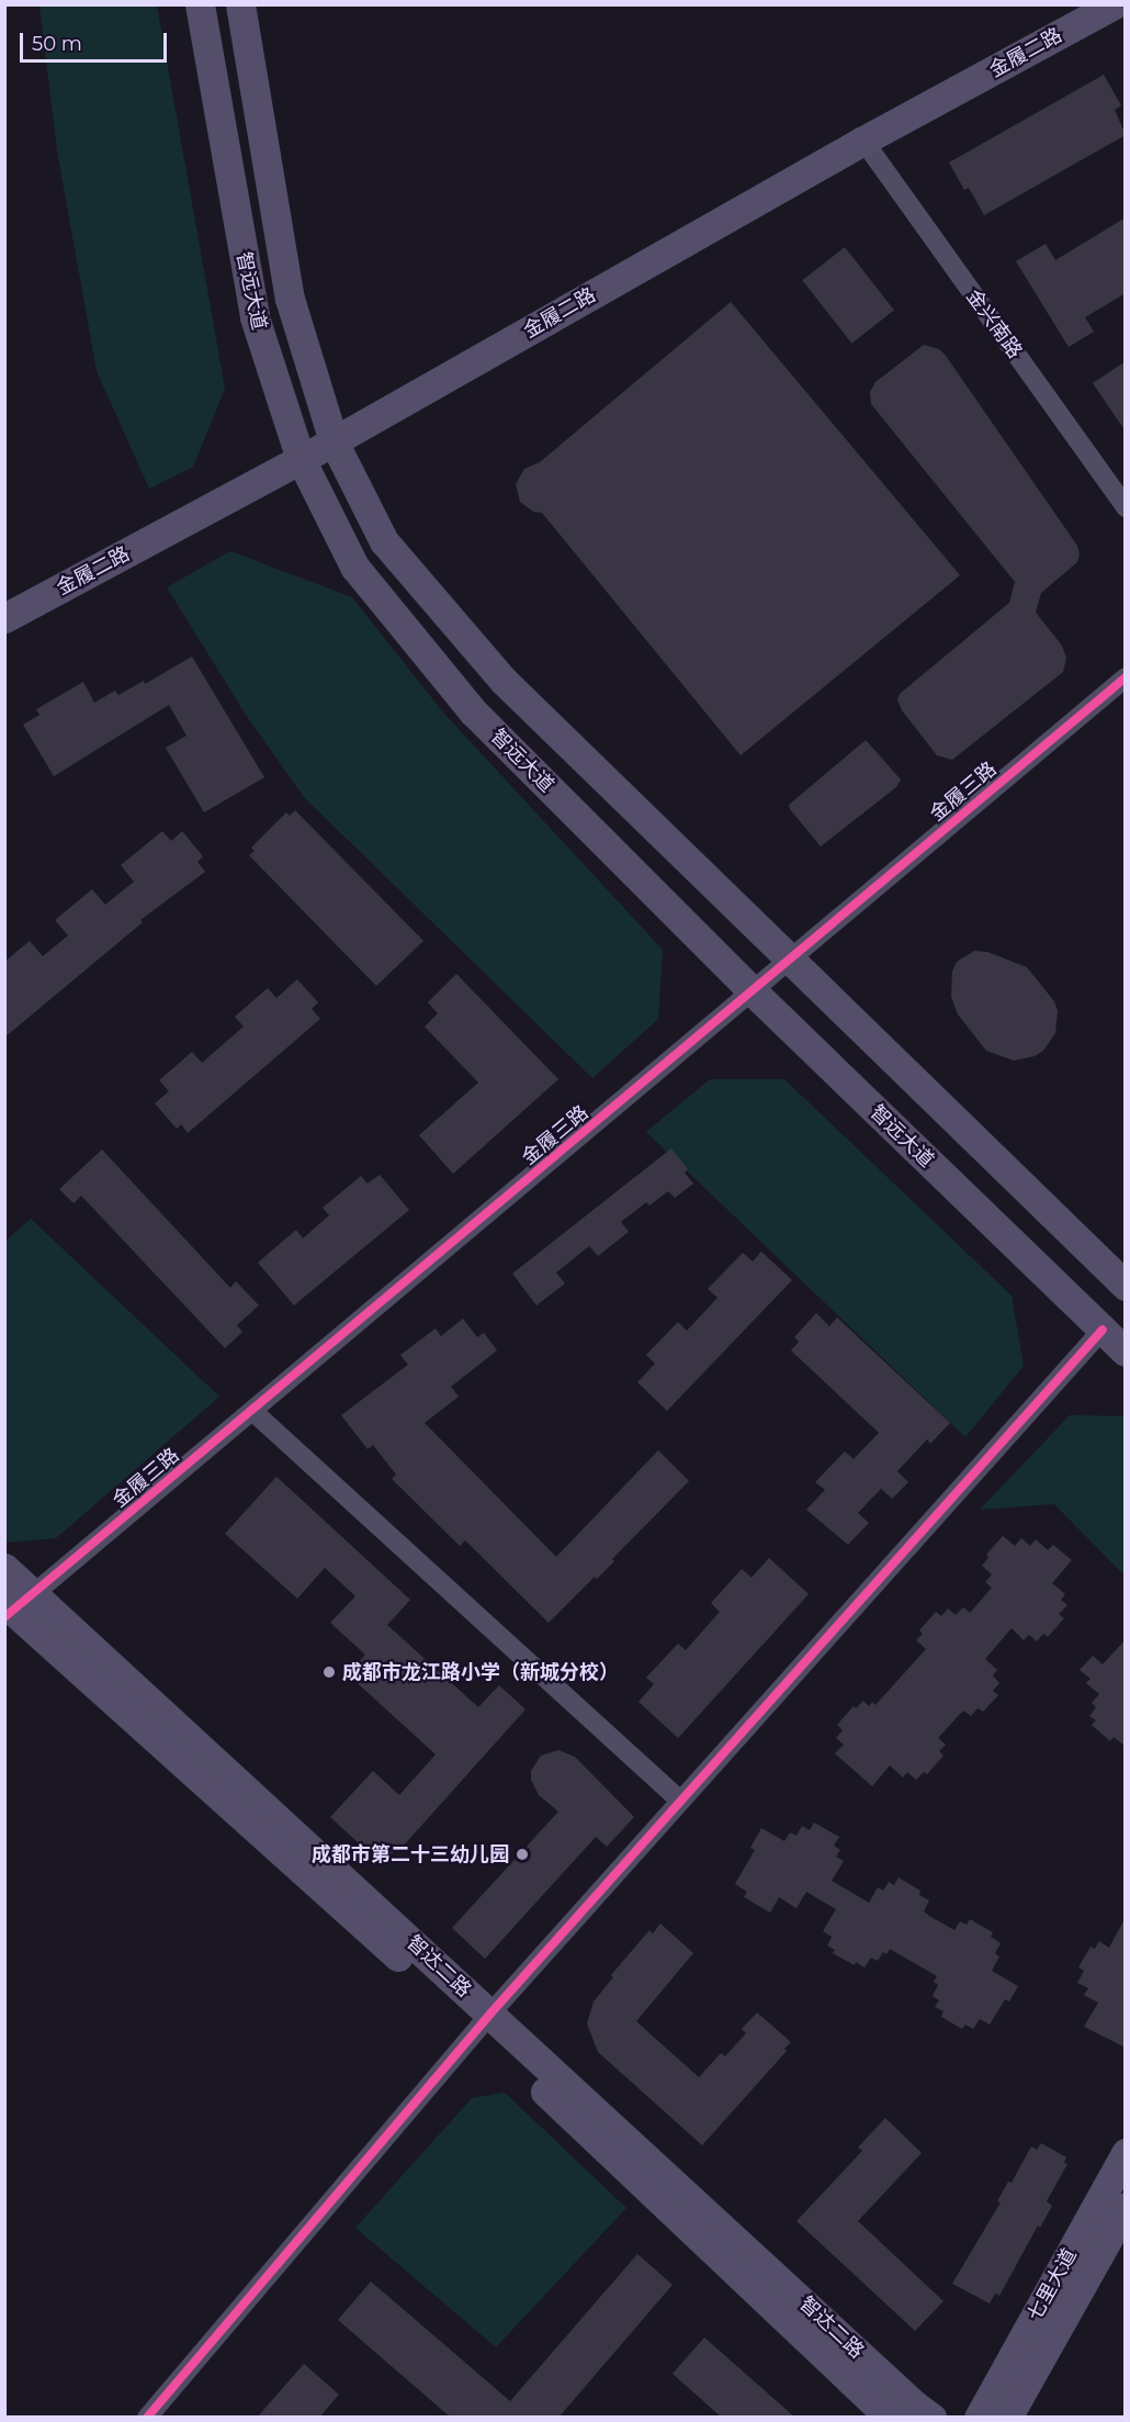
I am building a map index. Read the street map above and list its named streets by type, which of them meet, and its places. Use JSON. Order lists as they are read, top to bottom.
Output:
{
  "streets": {
    "main road": [
      "金履二路",
      "智远大道",
      "智达二路",
      "七里大道"
    ],
    "street": ["金兴南路", "金履三路"]
  },
  "crossings": [
    ["金履二路", "智远大道"],
    ["金履二路", "金兴南路"],
    ["智远大道", "金履三路"],
    ["金履三路", "智达二路"]
  ],
  "places": ["成都市龙江路小学（新城分校）", "成都市第二十三幼儿园"],
  "scale_bar": "50 m"
}
